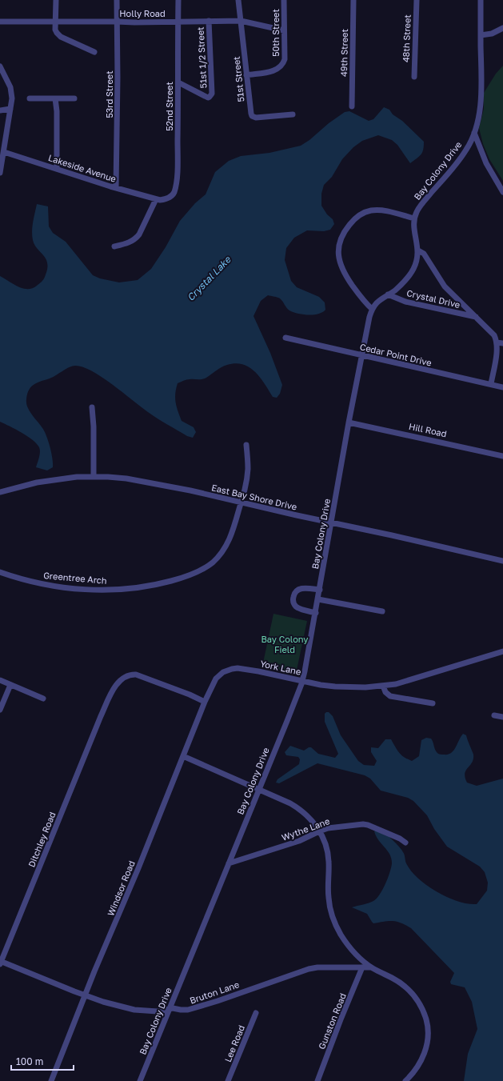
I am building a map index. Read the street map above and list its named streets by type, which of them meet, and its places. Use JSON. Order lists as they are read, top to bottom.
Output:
{
  "streets": {
    "street": [
      "Holly Road",
      "50th Street",
      "48th Street",
      "49th Street",
      "51st 1/2 Street",
      "51st Street",
      "53rd Street",
      "52nd Street",
      "Lakeside Avenue",
      "Bay Colony Drive",
      "Crystal Drive",
      "Cedar Point Drive",
      "Hill Road",
      "East Bay Shore Drive",
      "Greentree Arch",
      "York Lane",
      "Wythe Lane",
      "Ditchley Road",
      "Windsor Road",
      "Bruton Lane",
      "Gunston Road",
      "Lee Road"
    ]
  },
  "crossings": [
    ["Holly Road", "50th Street"],
    ["Holly Road", "51st 1/2 Street"],
    ["Holly Road", "51st Street"],
    ["Holly Road", "53rd Street"],
    ["Holly Road", "52nd Street"],
    ["50th Street", "51st Street"],
    ["51st 1/2 Street", "52nd Street"],
    ["53rd Street", "Lakeside Avenue"],
    ["52nd Street", "Lakeside Avenue"],
    ["Bay Colony Drive", "Crystal Drive"],
    ["Bay Colony Drive", "Cedar Point Drive"],
    ["Bay Colony Drive", "Hill Road"],
    ["Bay Colony Drive", "East Bay Shore Drive"],
    ["Bay Colony Drive", "York Lane"],
    ["Bay Colony Drive", "Wythe Lane"],
    ["Bay Colony Drive", "Bruton Lane"],
    ["East Bay Shore Drive", "Greentree Arch"],
    ["York Lane", "Ditchley Road"],
    ["York Lane", "Windsor Road"],
    ["Ditchley Road", "Windsor Road"],
    ["Ditchley Road", "Bruton Lane"],
    ["Windsor Road", "Bruton Lane"],
    ["Bruton Lane", "Gunston Road"]
  ],
  "water": ["Crystal Lake"],
  "parks": ["Bay Colony Field"],
  "scale_bar": "100 m"
}
